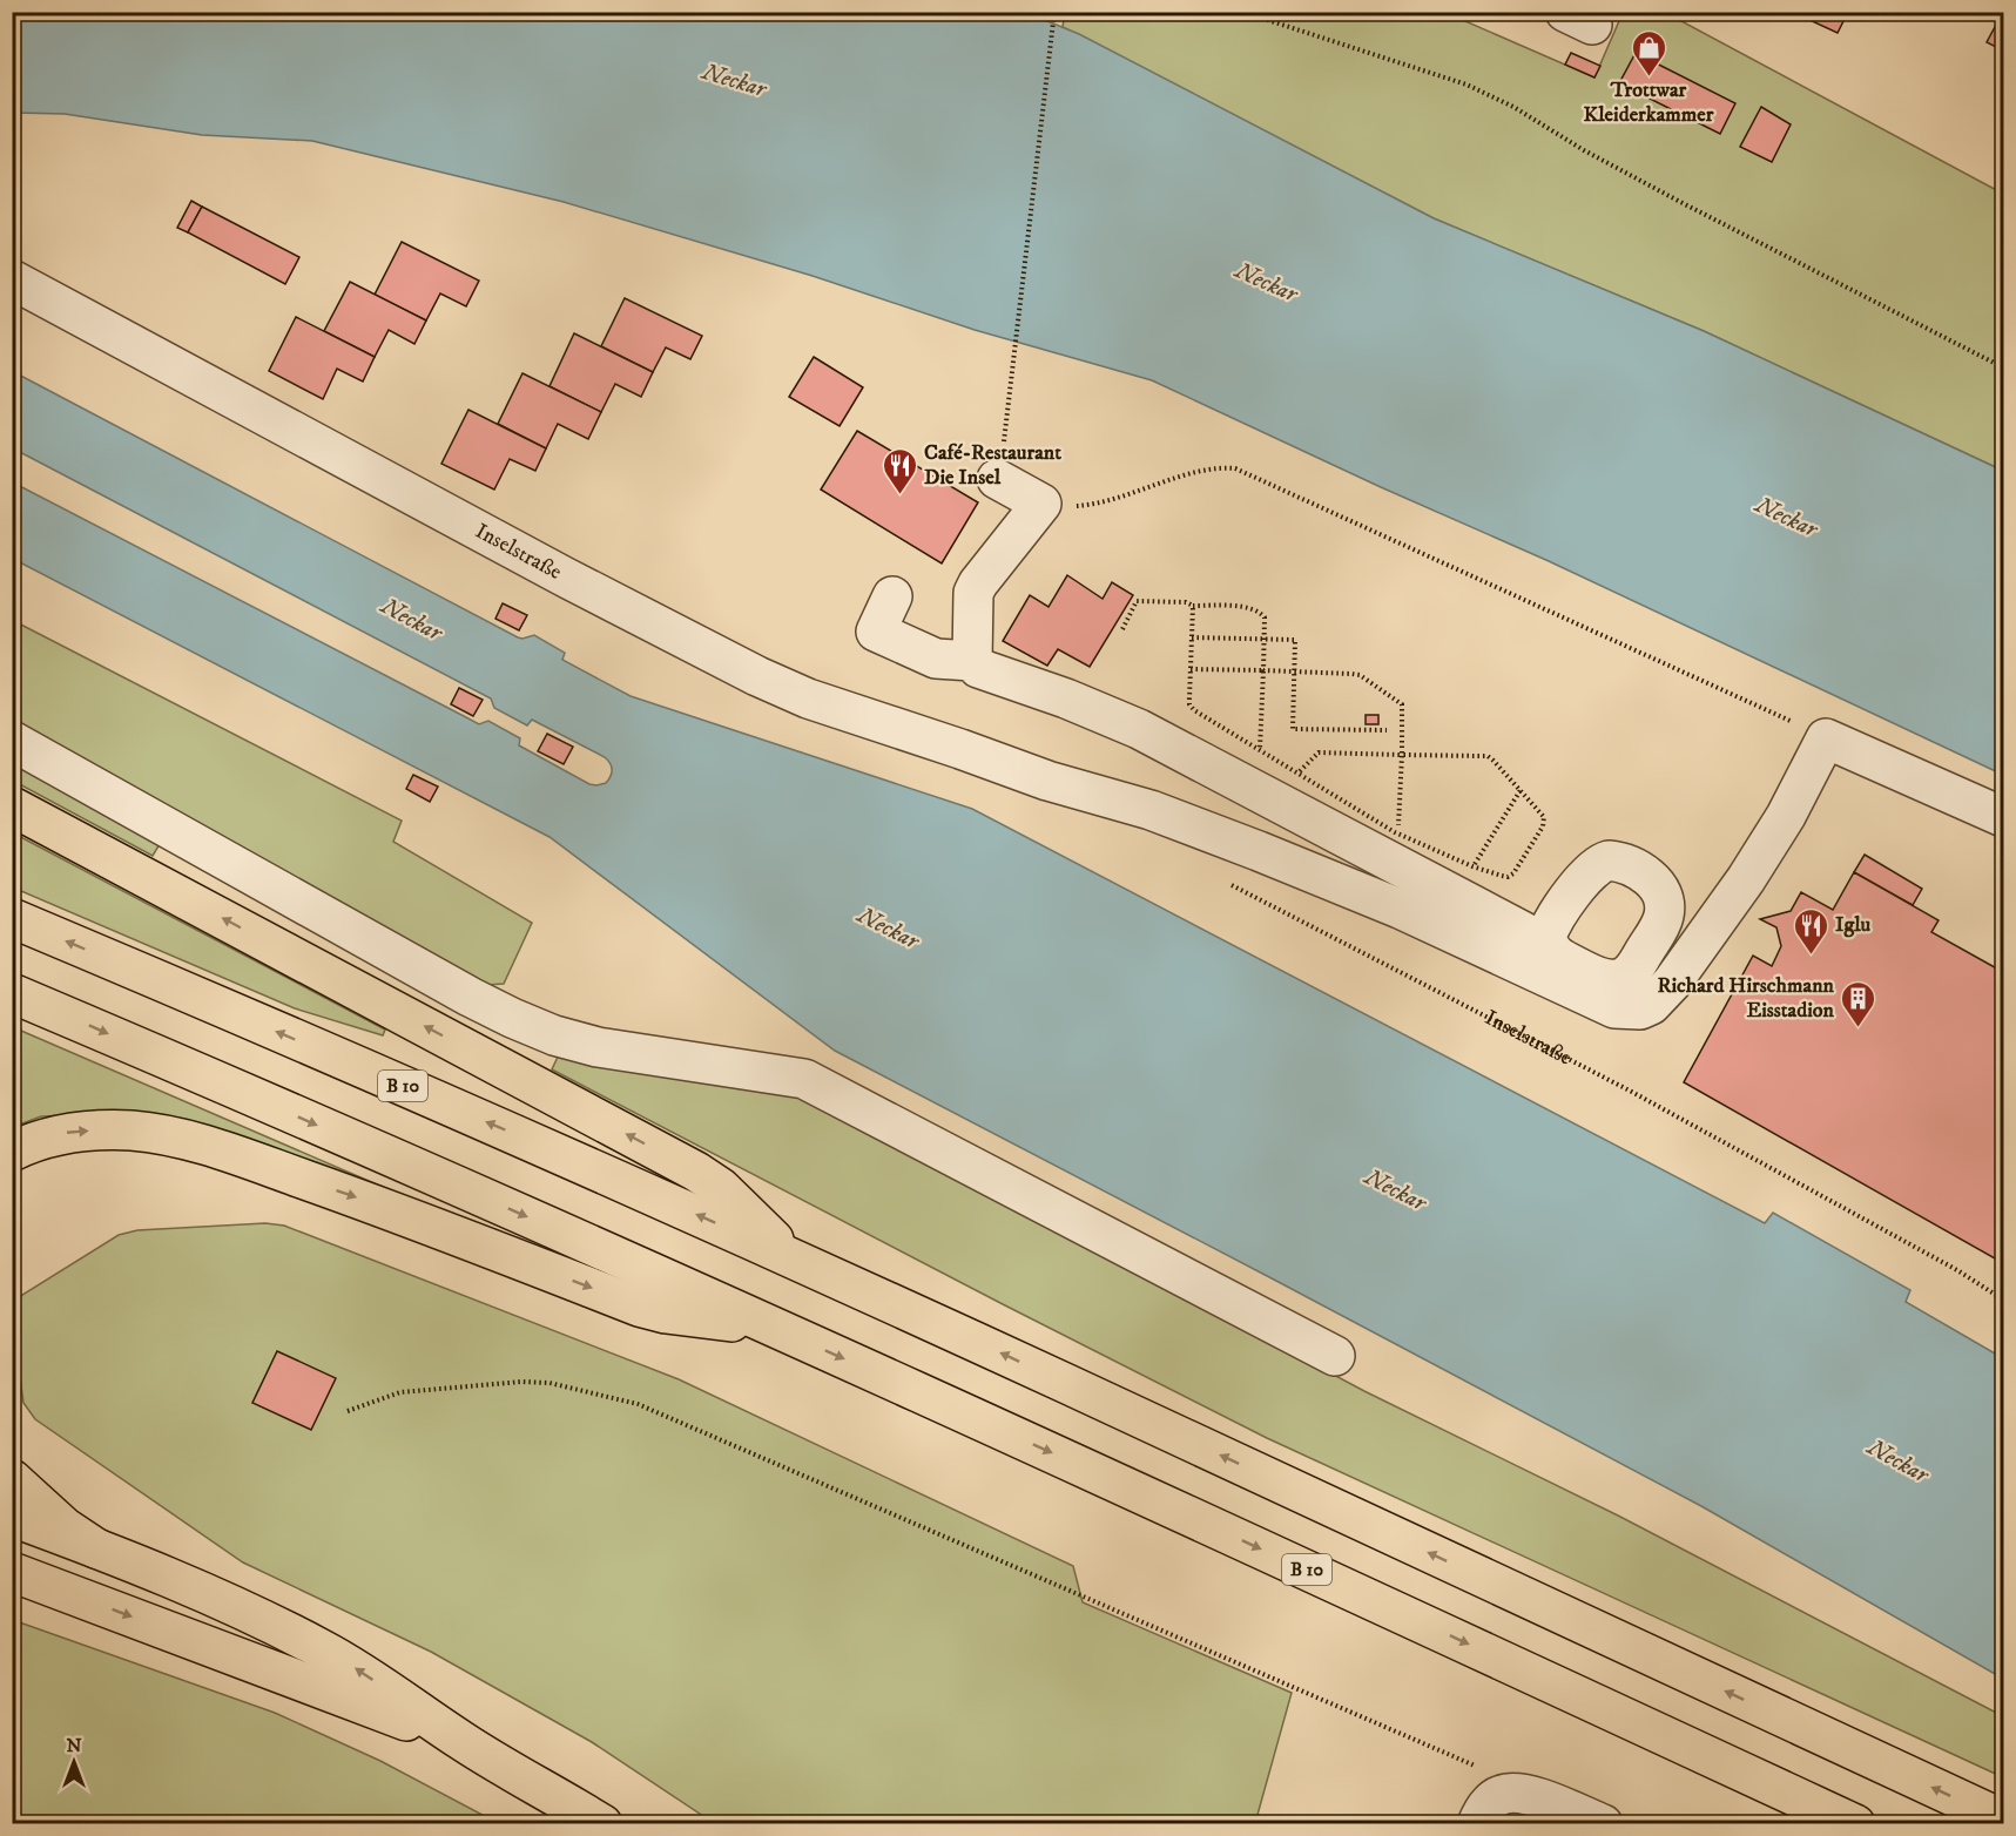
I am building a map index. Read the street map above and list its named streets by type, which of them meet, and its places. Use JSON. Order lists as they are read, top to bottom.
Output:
{
  "streets": {
    "main road": ["B 10"],
    "street": ["Inselstraße"]
  },
  "water": ["Neckar"],
  "places": {
    "shop": ["Trottwar Kleiderkammer"],
    "restaurant": ["Café-Restaurant Die Insel", "Iglu"],
    "building": ["Richard Hirschmann Eisstadion"]
  },
  "north": "top"
}
